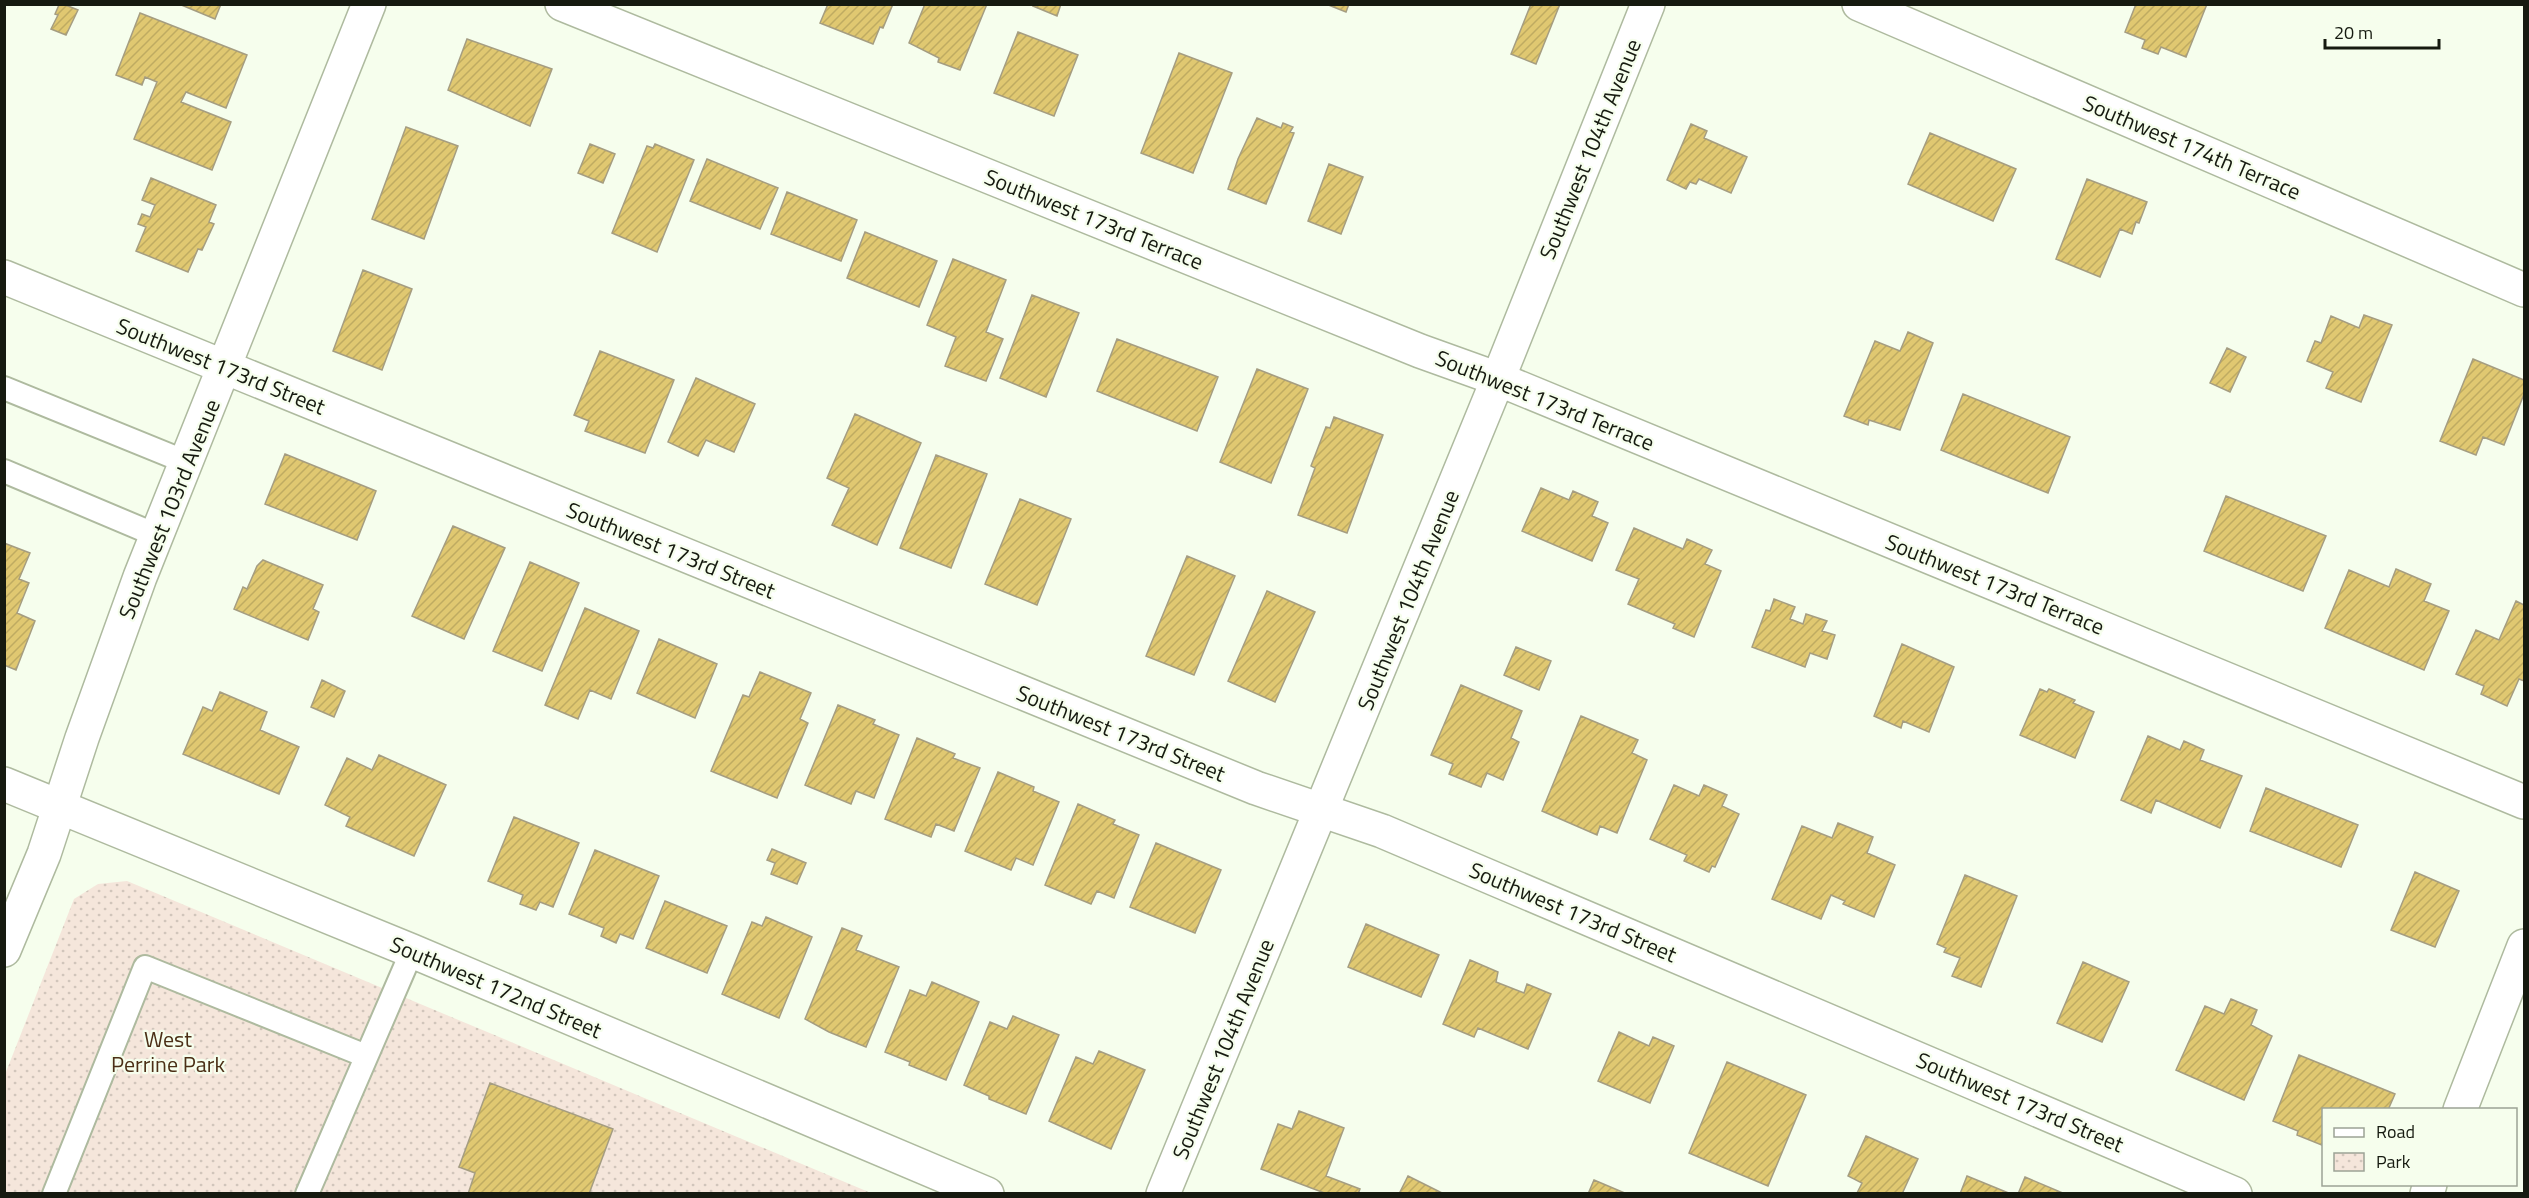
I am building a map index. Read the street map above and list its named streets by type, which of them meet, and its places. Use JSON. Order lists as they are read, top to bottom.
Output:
{
  "streets": {
    "street": [
      "Southwest 174th Terrace",
      "Southwest 104th Avenue",
      "Southwest 173rd Terrace",
      "Southwest 173rd Street",
      "Southwest 103rd Avenue",
      "Southwest 172nd Street"
    ]
  },
  "crossings": [
    ["Southwest 104th Avenue", "Southwest 173rd Terrace"],
    ["Southwest 104th Avenue", "Southwest 173rd Street"],
    ["Southwest 173rd Street", "Southwest 103rd Avenue"],
    ["Southwest 103rd Avenue", "Southwest 172nd Street"]
  ],
  "parks": ["West Perrine Park"],
  "legend": ["Road", "Park"],
  "scale_bar": "20 m"
}
